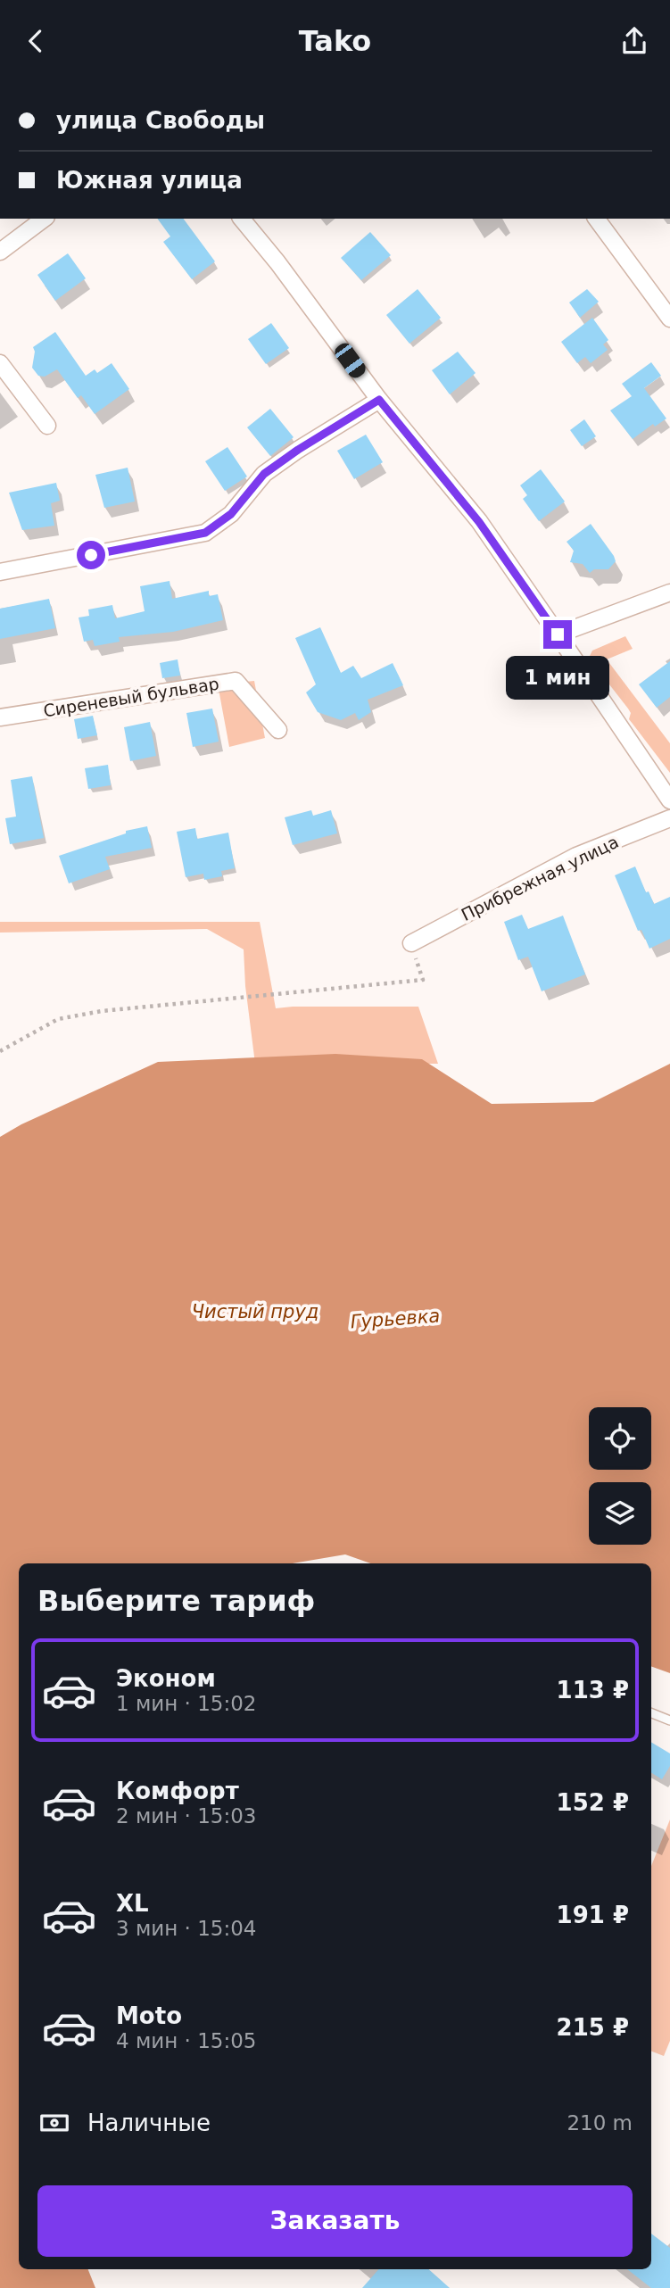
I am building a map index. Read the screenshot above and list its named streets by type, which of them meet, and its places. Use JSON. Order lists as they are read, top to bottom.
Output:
{
  "streets": {
    "street": ["Сиреневый бульвар", "Прибрежная улица"]
  },
  "water": ["Чистый пруд", "Гурьевка"],
  "page": {
    "header": "Tako",
    "banner": ["улица Свободы", "Южная улица"],
    "bubble": "1 мин",
    "heading": "Выберите тариф",
    "list": [
      {
        "name": "Эконом",
        "note": "1 мин · 15:02",
        "value": "113 ₽"
      },
      {
        "name": "Комфорт",
        "note": "2 мин · 15:03",
        "value": "152 ₽"
      },
      {
        "name": "XL",
        "note": "3 мин · 15:04",
        "value": "191 ₽"
      },
      {
        "name": "Moto",
        "note": "4 мин · 15:05",
        "value": "215 ₽"
      }
    ],
    "pay": ["Наличные", "210 m"],
    "buttons": "Заказать"
  }
}
